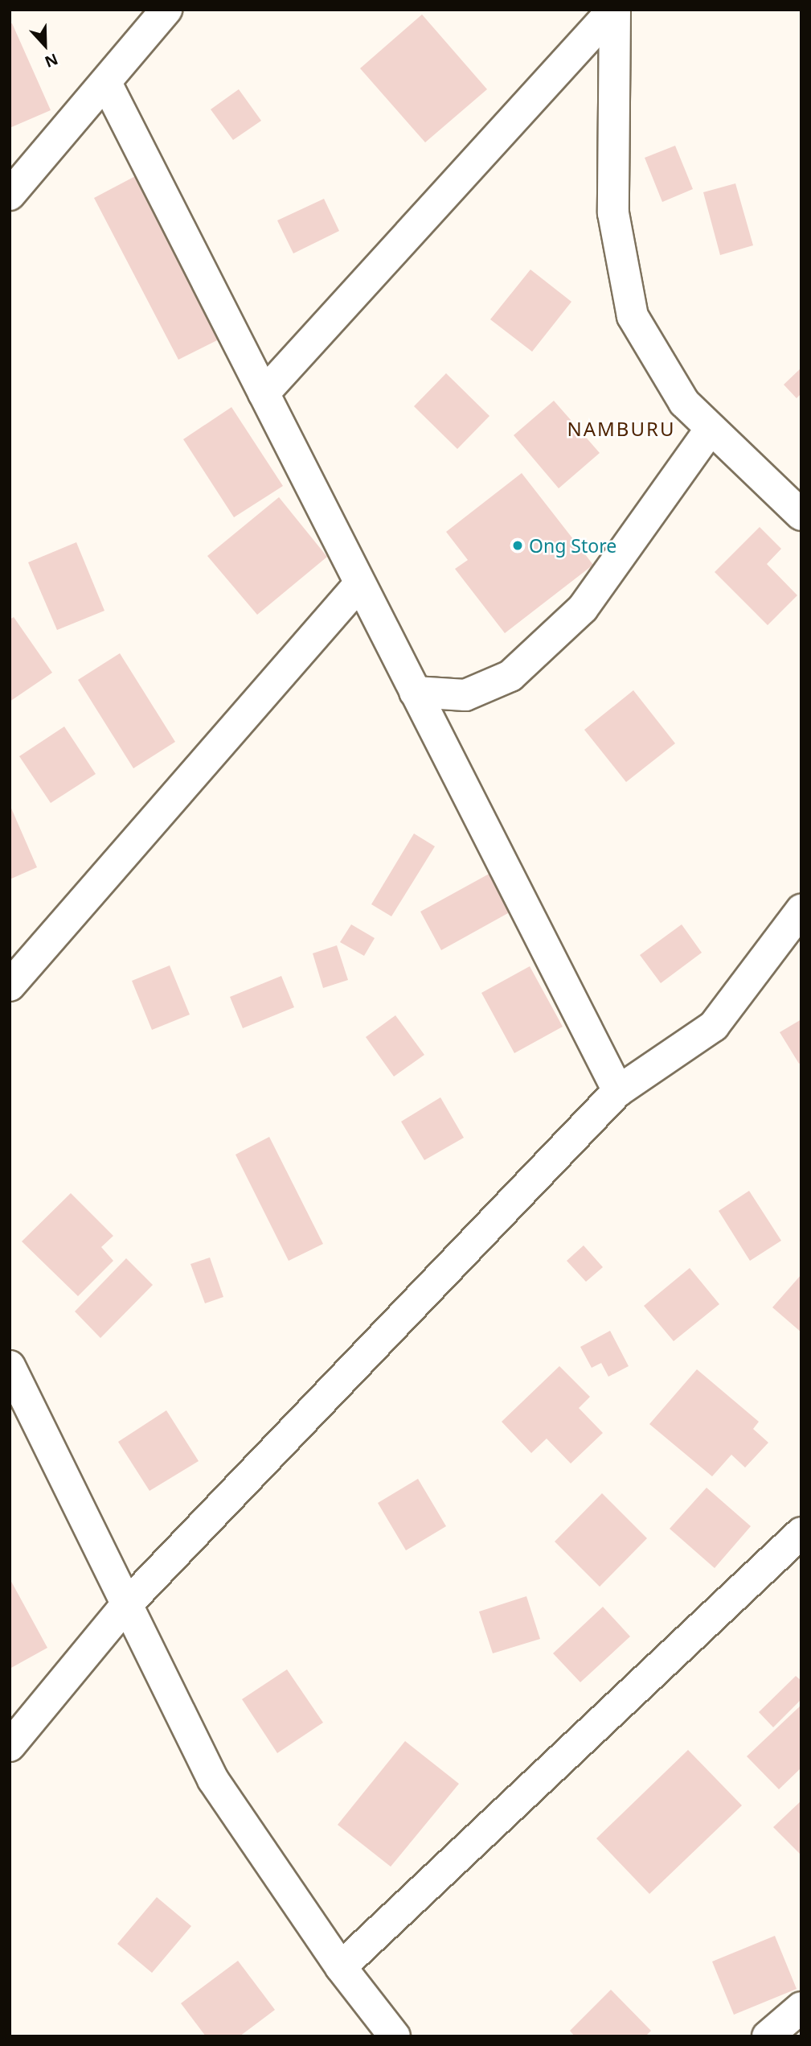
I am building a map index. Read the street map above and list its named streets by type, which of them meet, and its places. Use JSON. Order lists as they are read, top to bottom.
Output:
{
  "districts": ["NAMBURU"],
  "places": ["Ong Store"],
  "north": "bottom"
}
